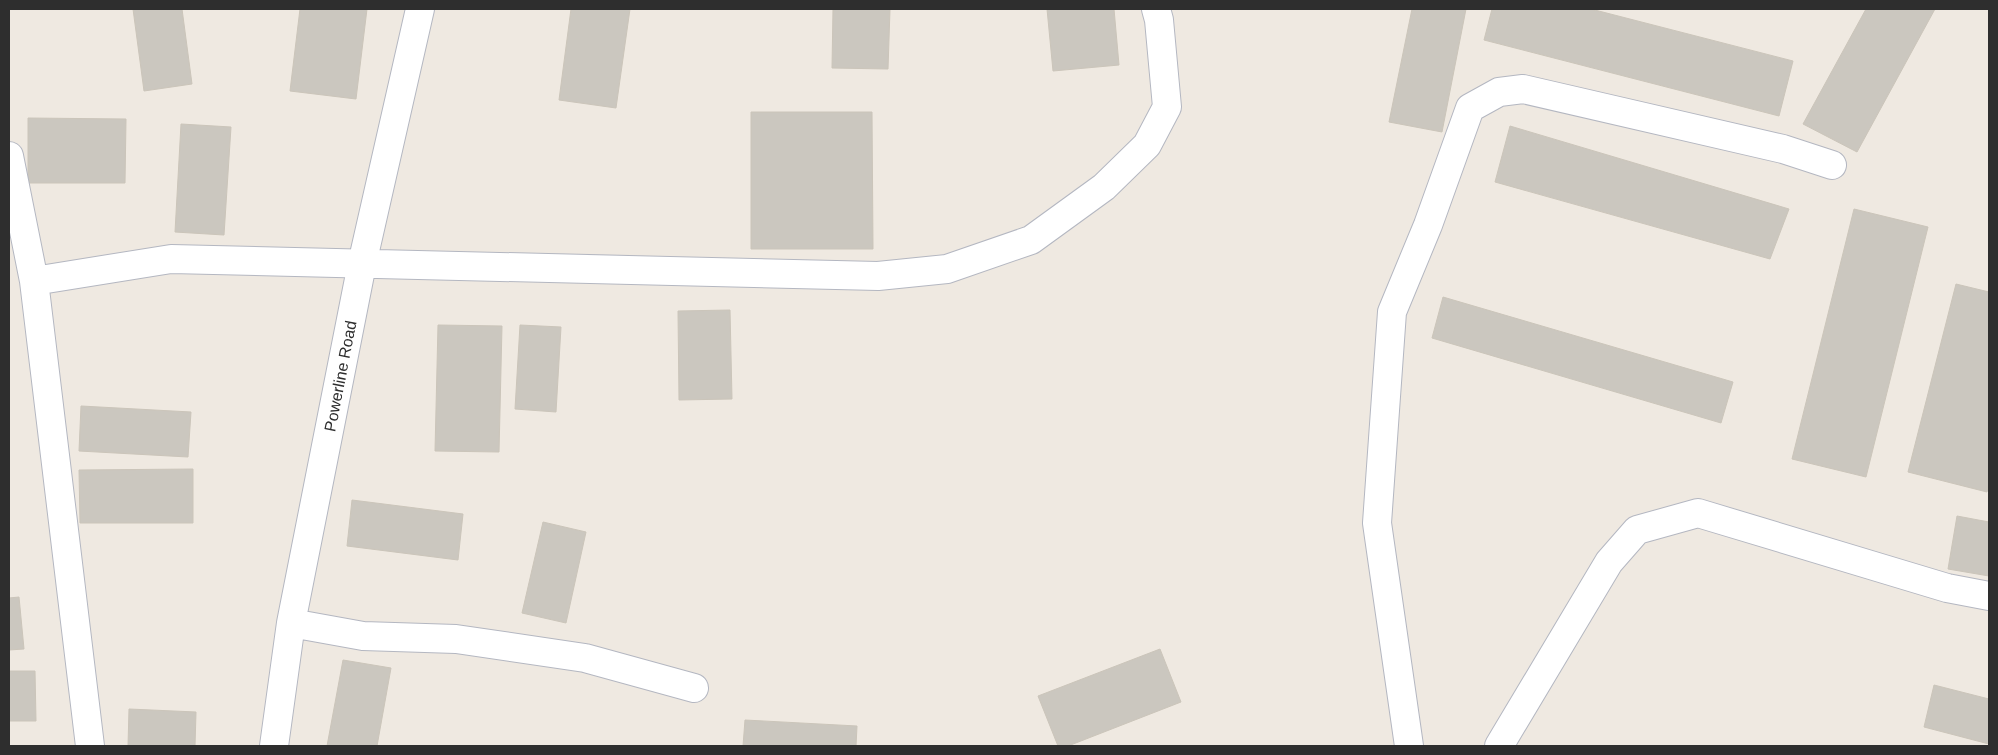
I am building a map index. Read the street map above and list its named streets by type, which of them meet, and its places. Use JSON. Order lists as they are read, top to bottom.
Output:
{
  "streets": {
    "street": ["Powerline Road"]
  }
}
